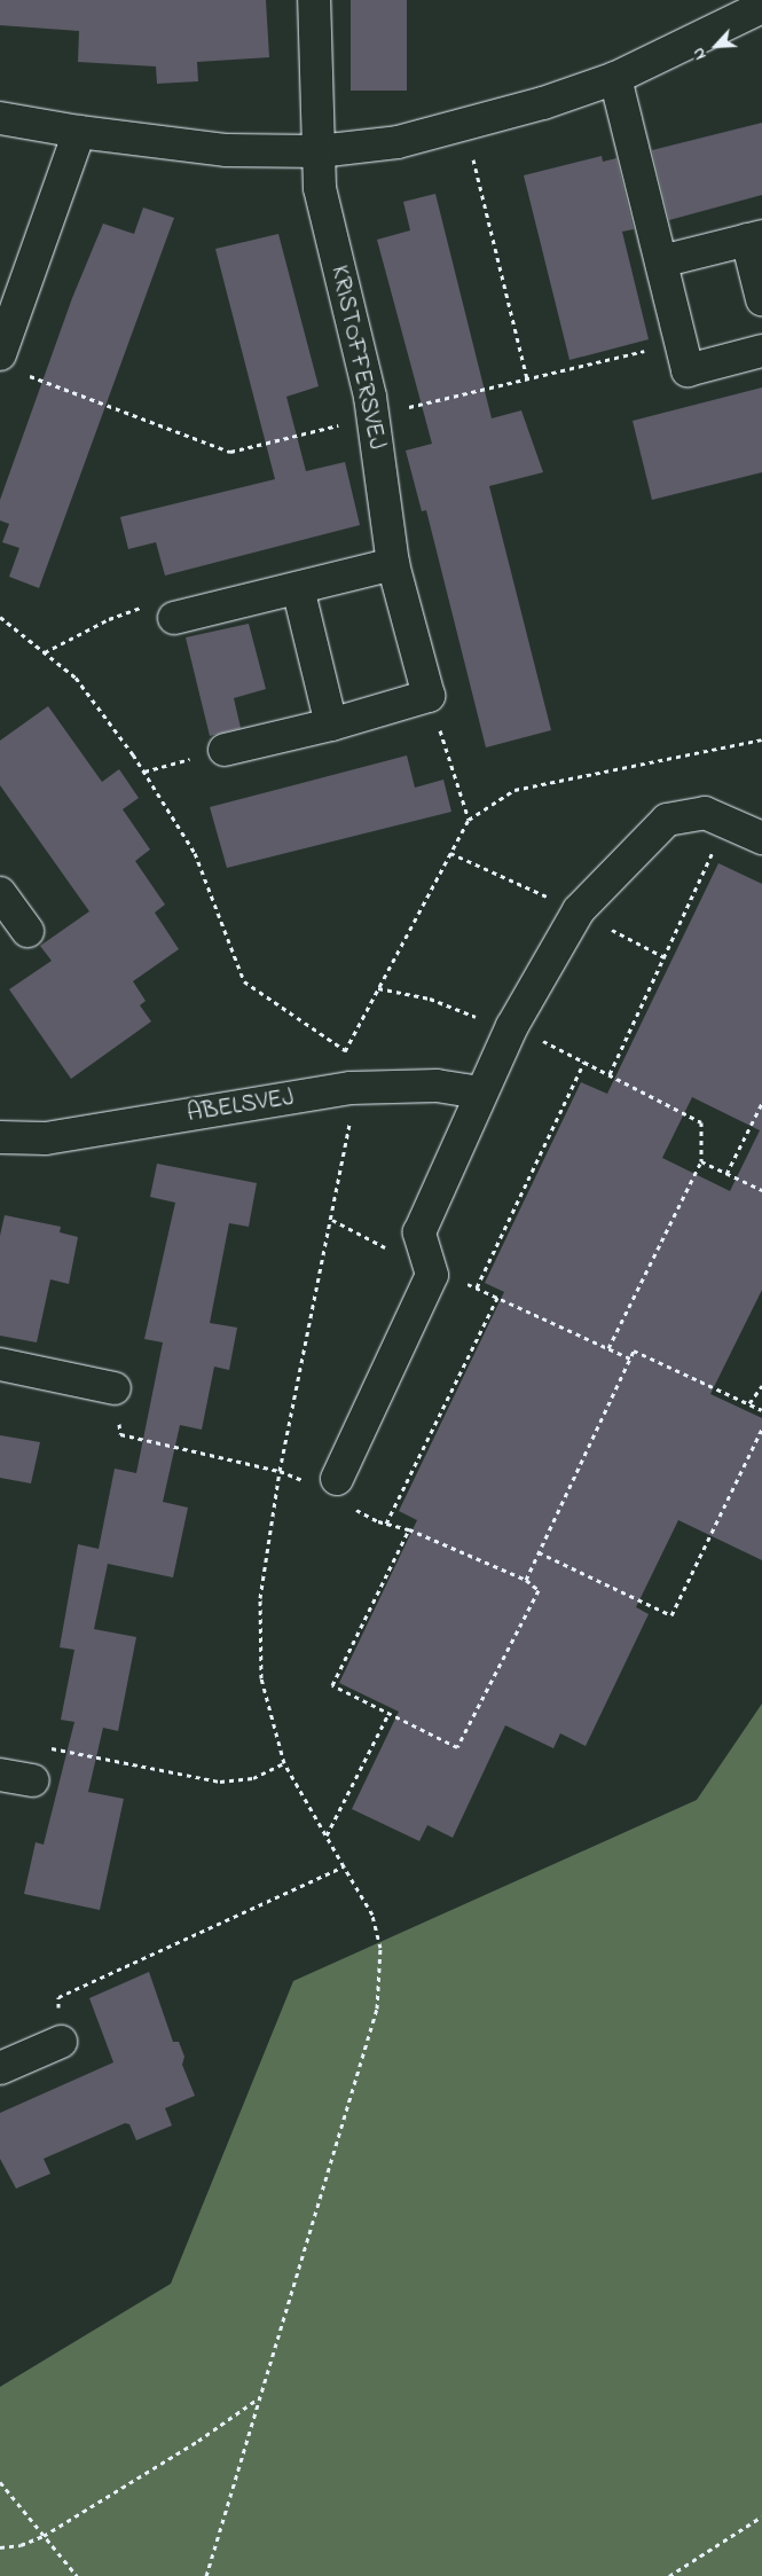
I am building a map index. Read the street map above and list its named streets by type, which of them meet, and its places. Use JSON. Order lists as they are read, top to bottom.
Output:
{
  "streets": {
    "street": ["KRISTOFFERSVEJ", "ABELSVEJ"]
  },
  "north": "bottom left"
}
